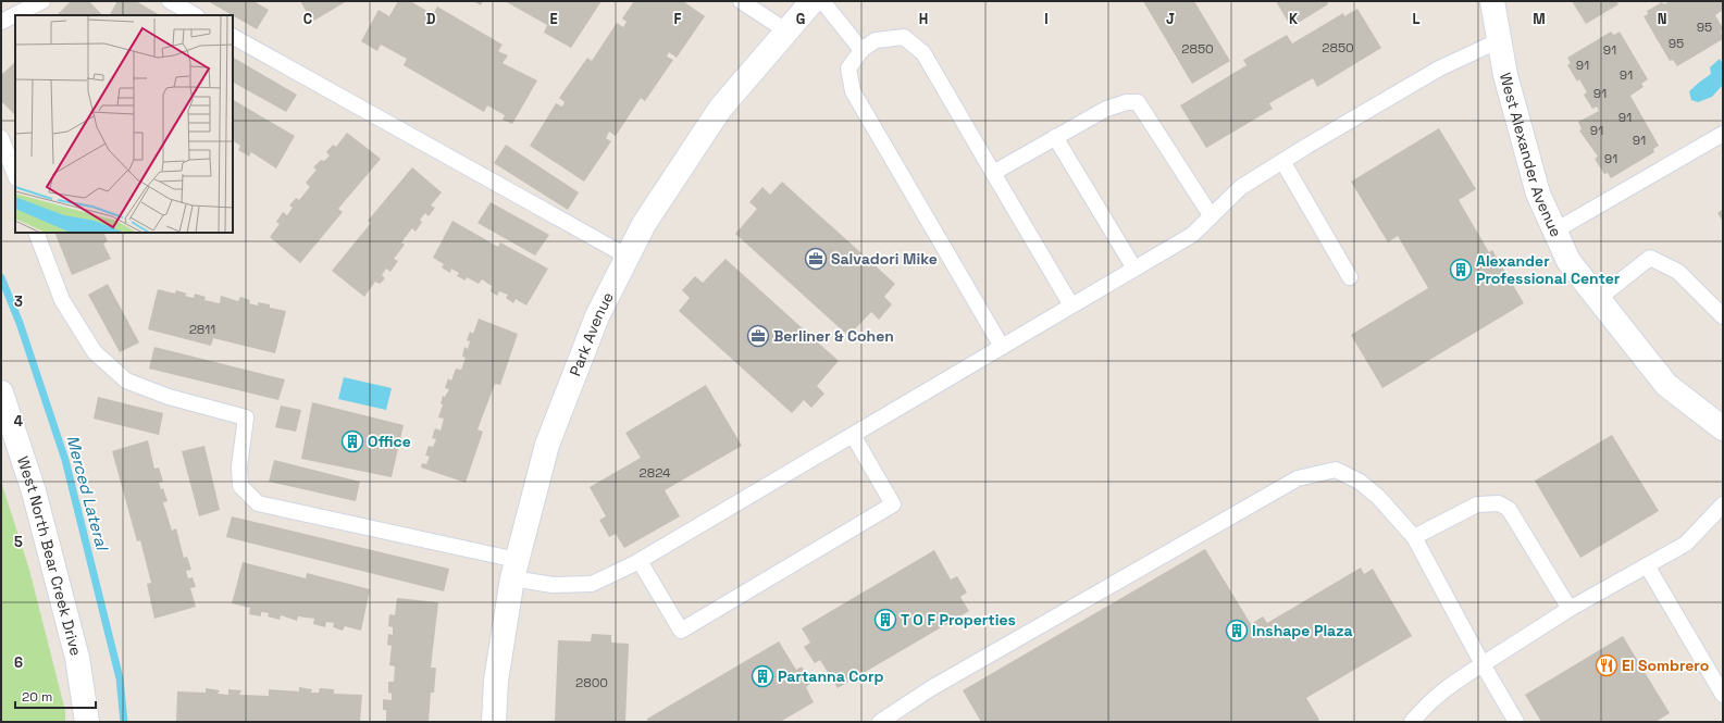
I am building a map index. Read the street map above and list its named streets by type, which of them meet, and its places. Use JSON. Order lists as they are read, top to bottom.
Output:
{
  "streets": {
    "street": ["West Alexander Avenue", "Park Avenue", "West North Bear Creek Drive"]
  },
  "water": ["Merced Lateral"],
  "places": {
    "office": ["Salvadori Mike", "Berliner & Cohen"],
    "building": [
      "Alexander Professional Center",
      "Office",
      "T O F Properties",
      "Inshape Plaza",
      "Partanna Corp"
    ],
    "restaurant": ["El Sombrero"]
  },
  "house_numbers": [
    "95",
    "95",
    "2850",
    "2850",
    "91",
    "91",
    "91",
    "91",
    "91",
    "91",
    "91",
    "91",
    "2811",
    "2824",
    "2800"
  ],
  "scale_bar": "20 m",
  "grid": {
    "columns": [
      "C",
      "D",
      "E",
      "F",
      "G",
      "H",
      "I",
      "J",
      "K",
      "L",
      "M",
      "N"
    ],
    "rows": [
      "3",
      "4",
      "5",
      "6"
    ]
  }
}
